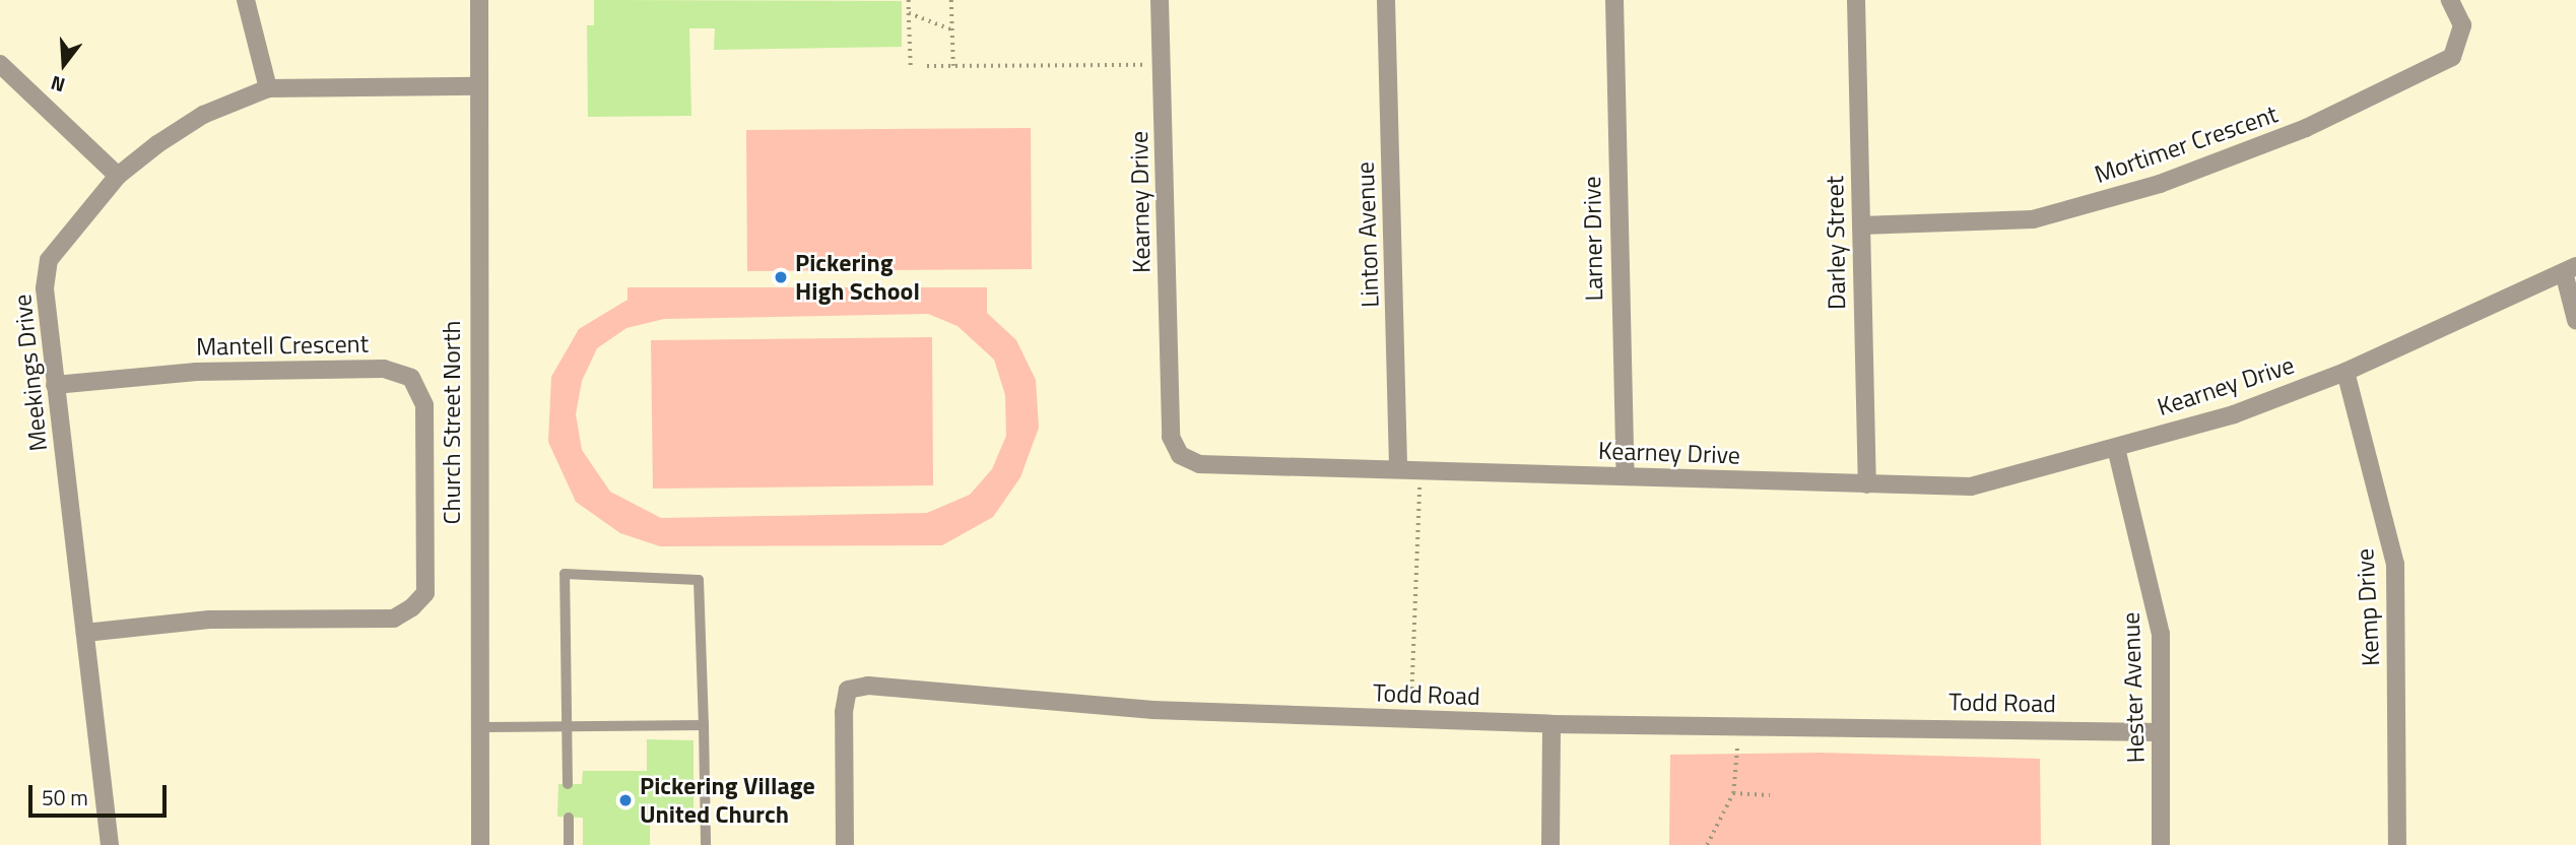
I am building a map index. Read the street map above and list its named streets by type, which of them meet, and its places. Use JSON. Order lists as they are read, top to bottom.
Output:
{
  "streets": {
    "street": [
      "Mortimer Crescent",
      "Kearney Drive",
      "Linton Avenue",
      "Larner Drive",
      "Darley Street",
      "Mantell Crescent",
      "Meekings Drive",
      "Church Street North",
      "Kemp Drive",
      "Hester Avenue",
      "Todd Road"
    ]
  },
  "crossings": [
    ["Mortimer Crescent", "Darley Street"],
    ["Kearney Drive", "Linton Avenue"],
    ["Kearney Drive", "Larner Drive"],
    ["Kearney Drive", "Darley Street"],
    ["Kearney Drive", "Kemp Drive"],
    ["Kearney Drive", "Hester Avenue"],
    ["Mantell Crescent", "Meekings Drive"],
    ["Meekings Drive", "Church Street North"],
    ["Hester Avenue", "Todd Road"]
  ],
  "places": ["Pickering High School", "Pickering Village United Church"],
  "scale_bar": "50 m",
  "north": "bottom"
}
